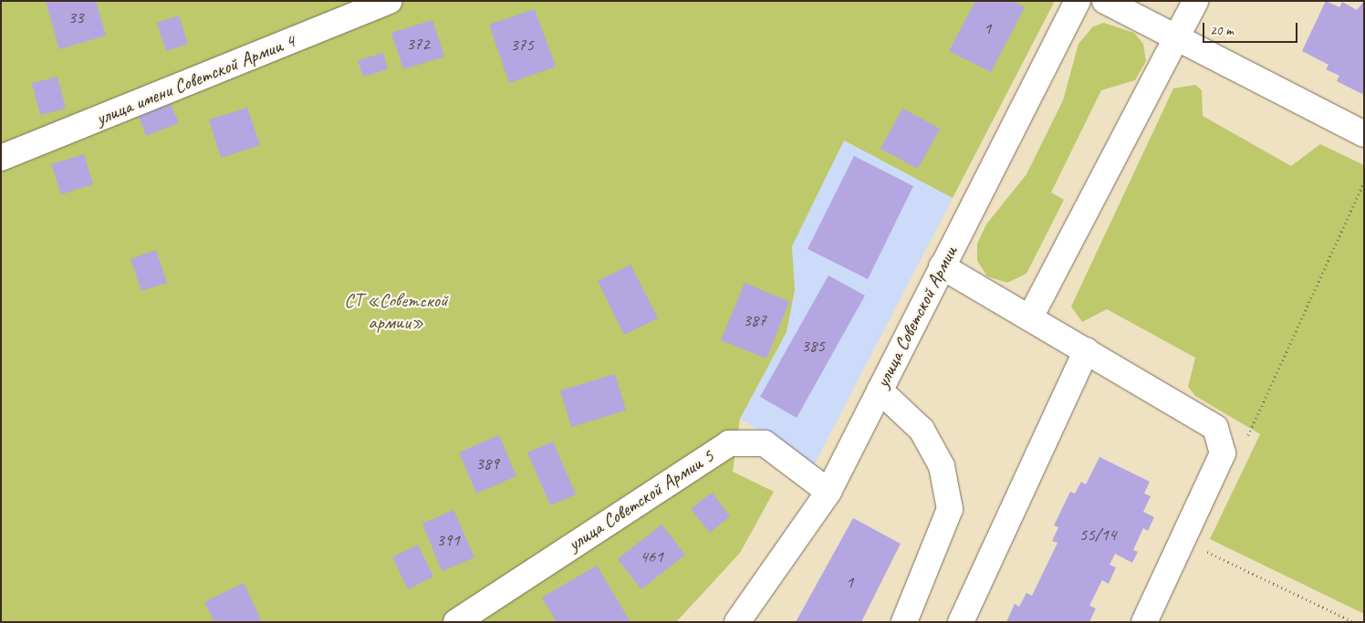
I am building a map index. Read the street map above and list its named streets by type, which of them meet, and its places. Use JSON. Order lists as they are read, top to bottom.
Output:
{
  "streets": {
    "street": ["улица имени Советской Армии 4", "улица Советской Армии", "улица Советской Армии 5"]
  },
  "crossings": [
    ["улица Советской Армии", "улица Советской Армии 5"]
  ],
  "parks": ["СТ «Советской армии»"],
  "house_numbers": [
    "33",
    "1",
    "372",
    "375",
    "387",
    "385",
    "389",
    "55/14",
    "391",
    "461",
    "1"
  ],
  "scale_bar": "20 m"
}
